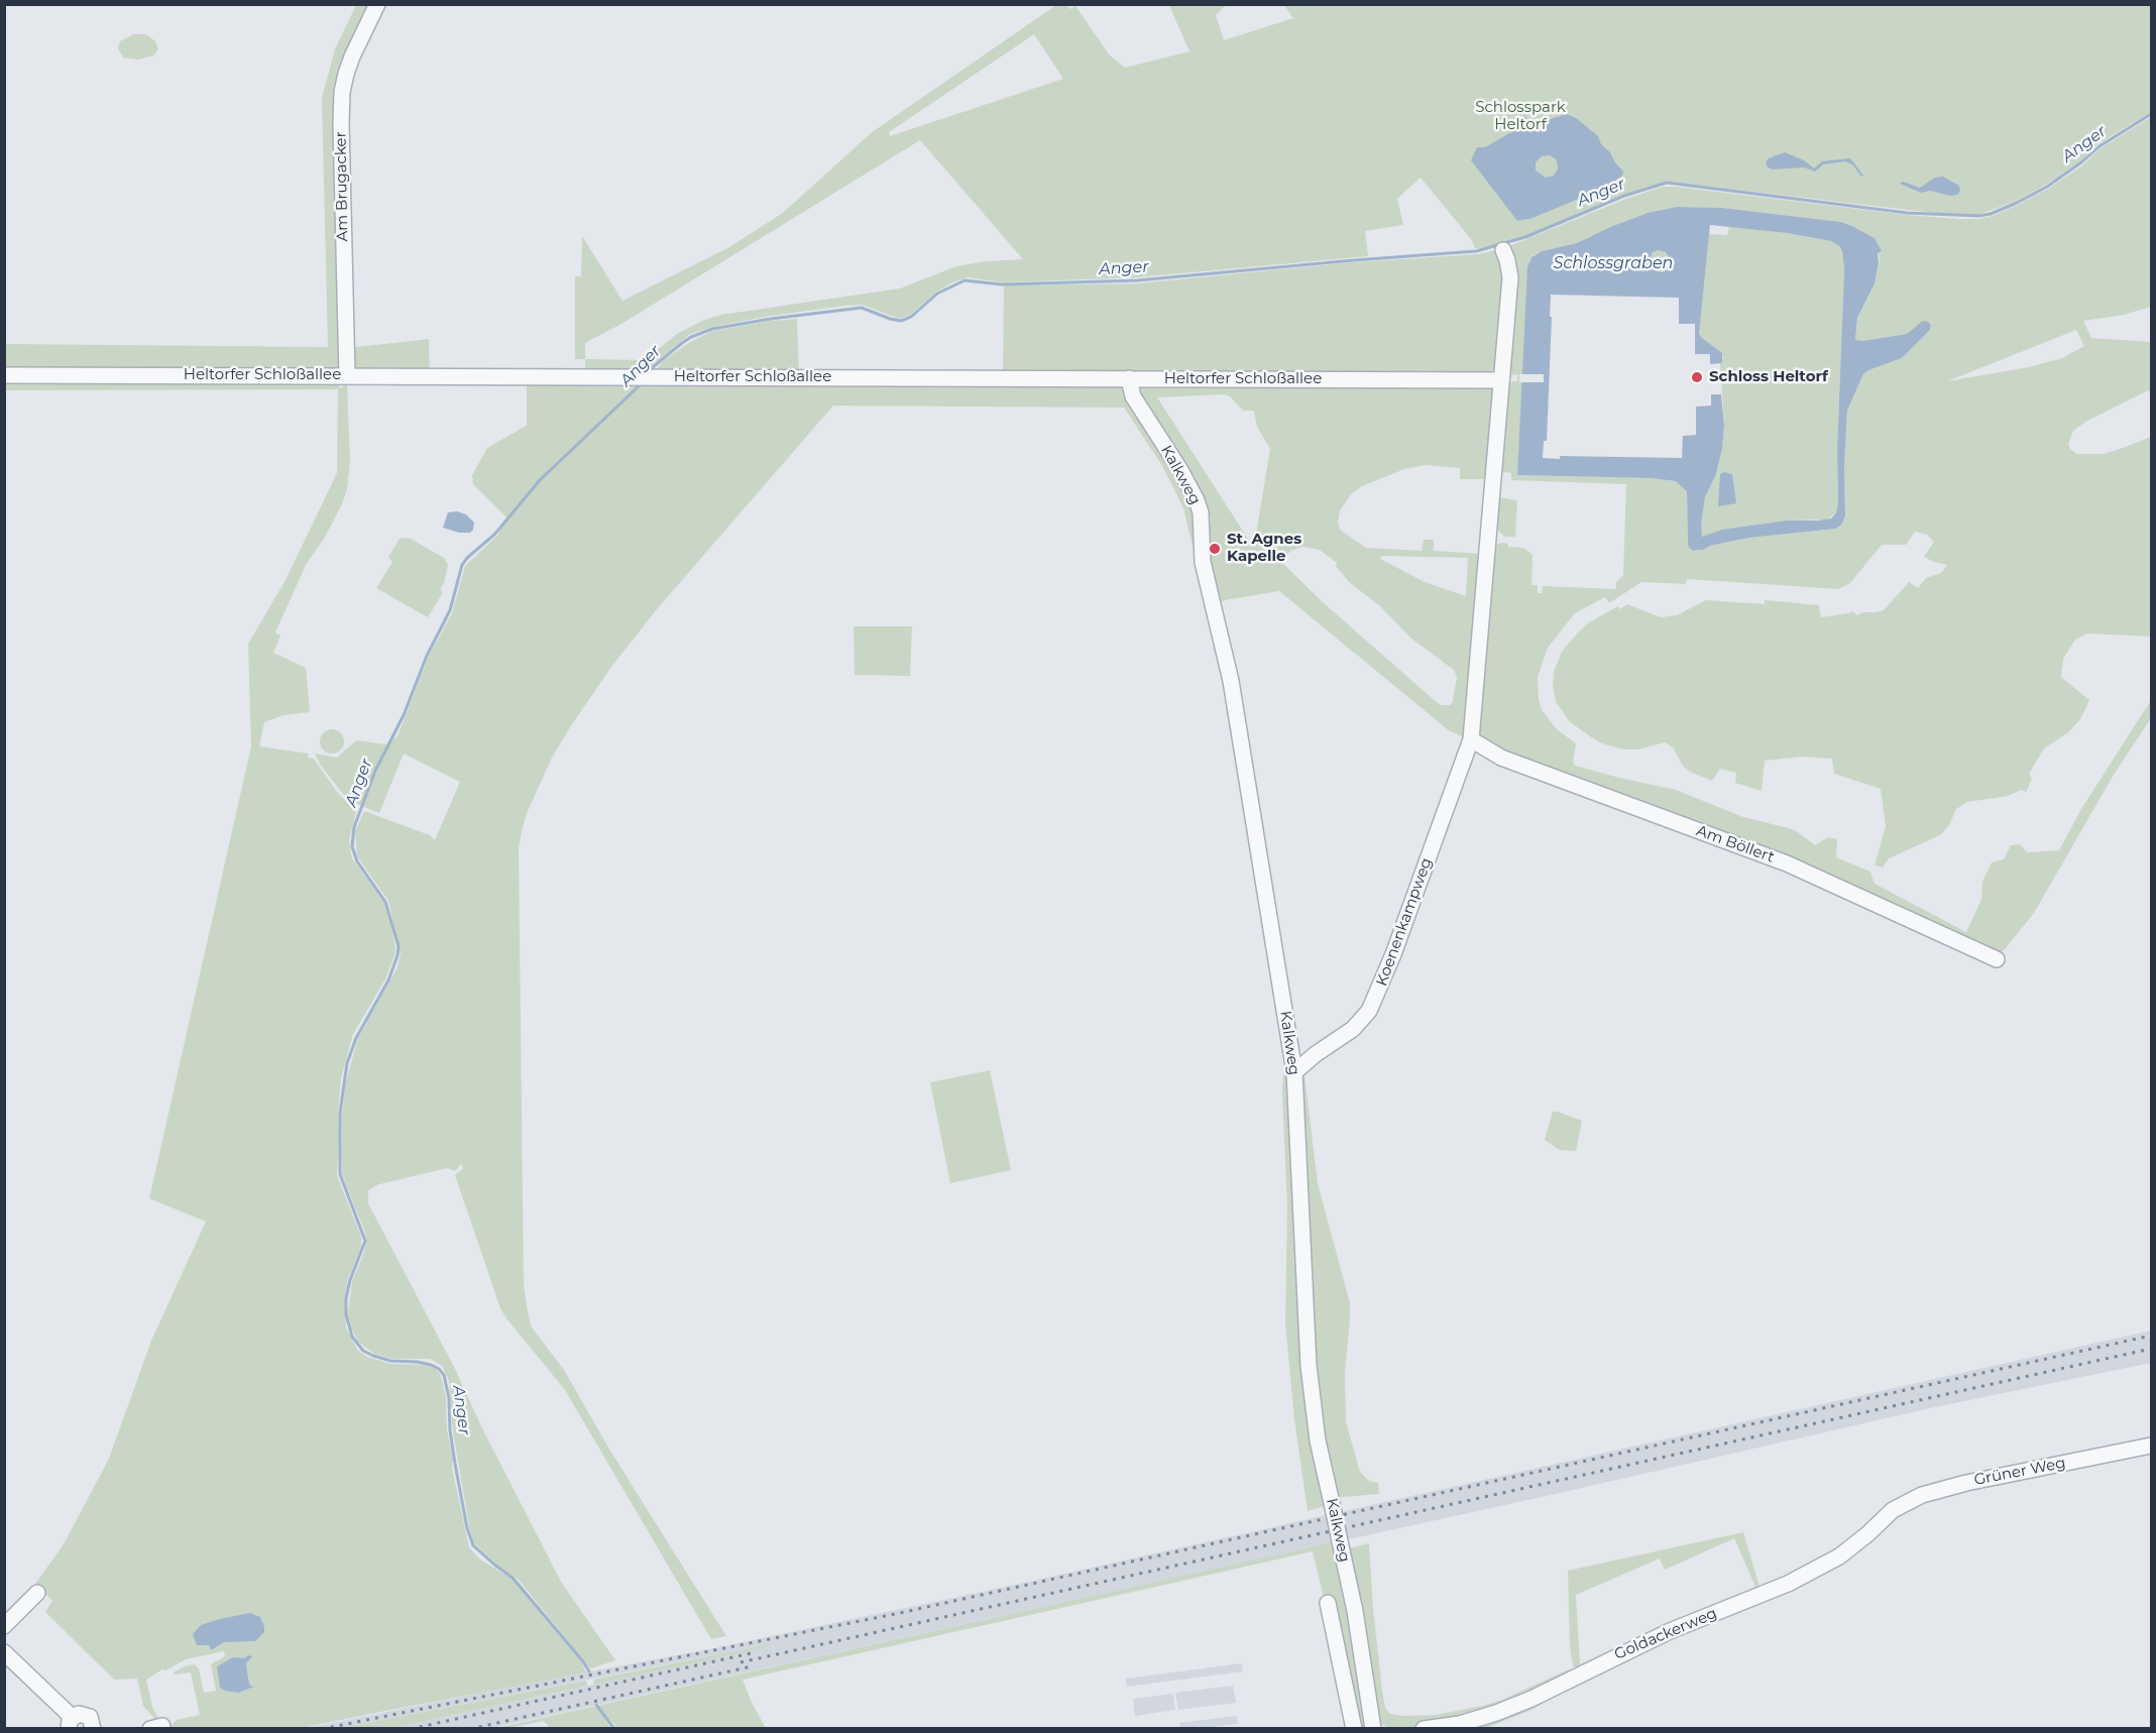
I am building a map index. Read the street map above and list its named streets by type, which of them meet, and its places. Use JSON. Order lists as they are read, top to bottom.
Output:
{
  "streets": {
    "street": [
      "Am Brugacker",
      "Heltorfer Schloßallee",
      "Kalkweg",
      "Am Böllert",
      "Koenenkampweg",
      "Grüner Weg",
      "Goldackerweg"
    ]
  },
  "crossings": [
    ["Am Brugacker", "Heltorfer Schloßallee"],
    ["Heltorfer Schloßallee", "Kalkweg"],
    ["Kalkweg", "Koenenkampweg"],
    ["Am Böllert", "Koenenkampweg"],
    ["Grüner Weg", "Goldackerweg"]
  ],
  "water": ["Anger", "Schlossgraben"],
  "parks": ["Schlosspark Heltorf"],
  "places": ["Schloss Heltorf", "St. Agnes Kapelle"]
}
